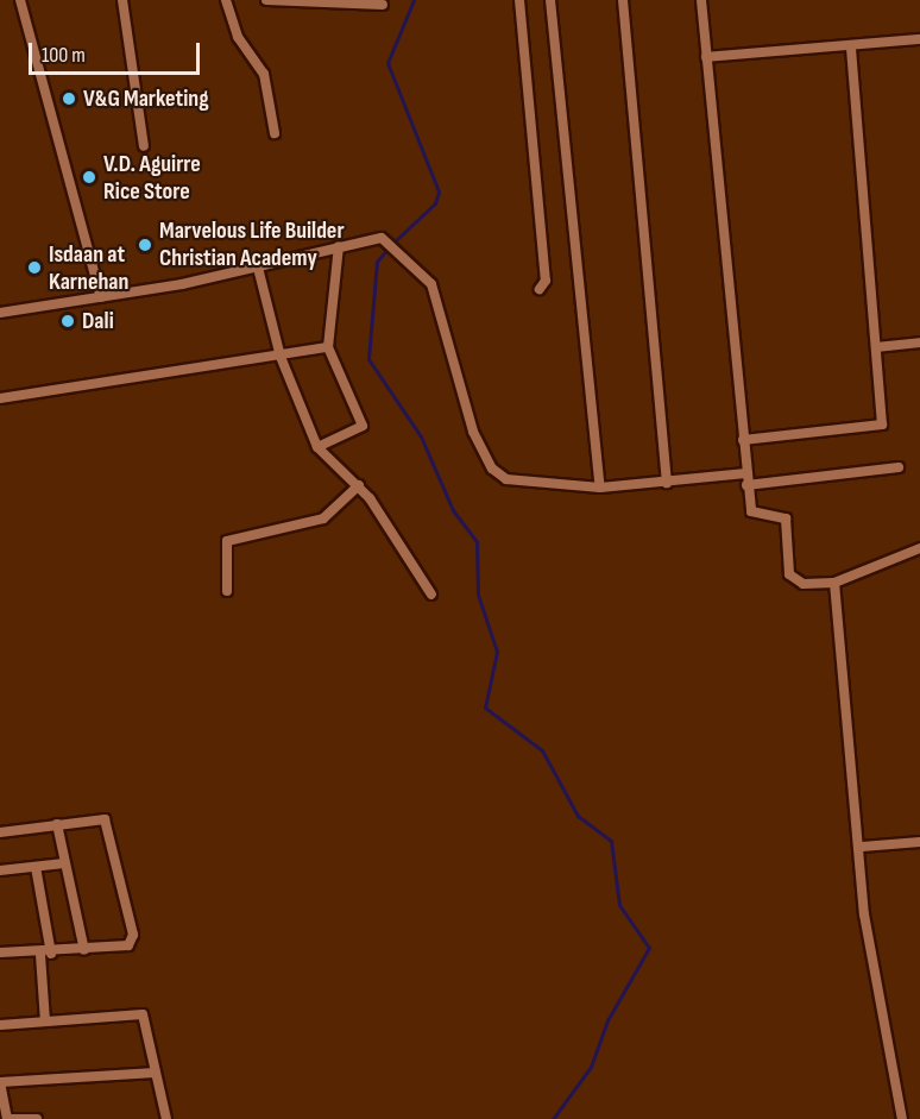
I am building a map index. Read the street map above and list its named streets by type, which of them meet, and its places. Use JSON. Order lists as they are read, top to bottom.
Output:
{
  "places": [
    "V&G Marketing",
    "V.D. Aguirre Rice Store",
    "Marvelous Life Builder Christian Academy",
    "Isdaan at Karnehan",
    "Dali"
  ],
  "scale_bar": "100 m"
}
